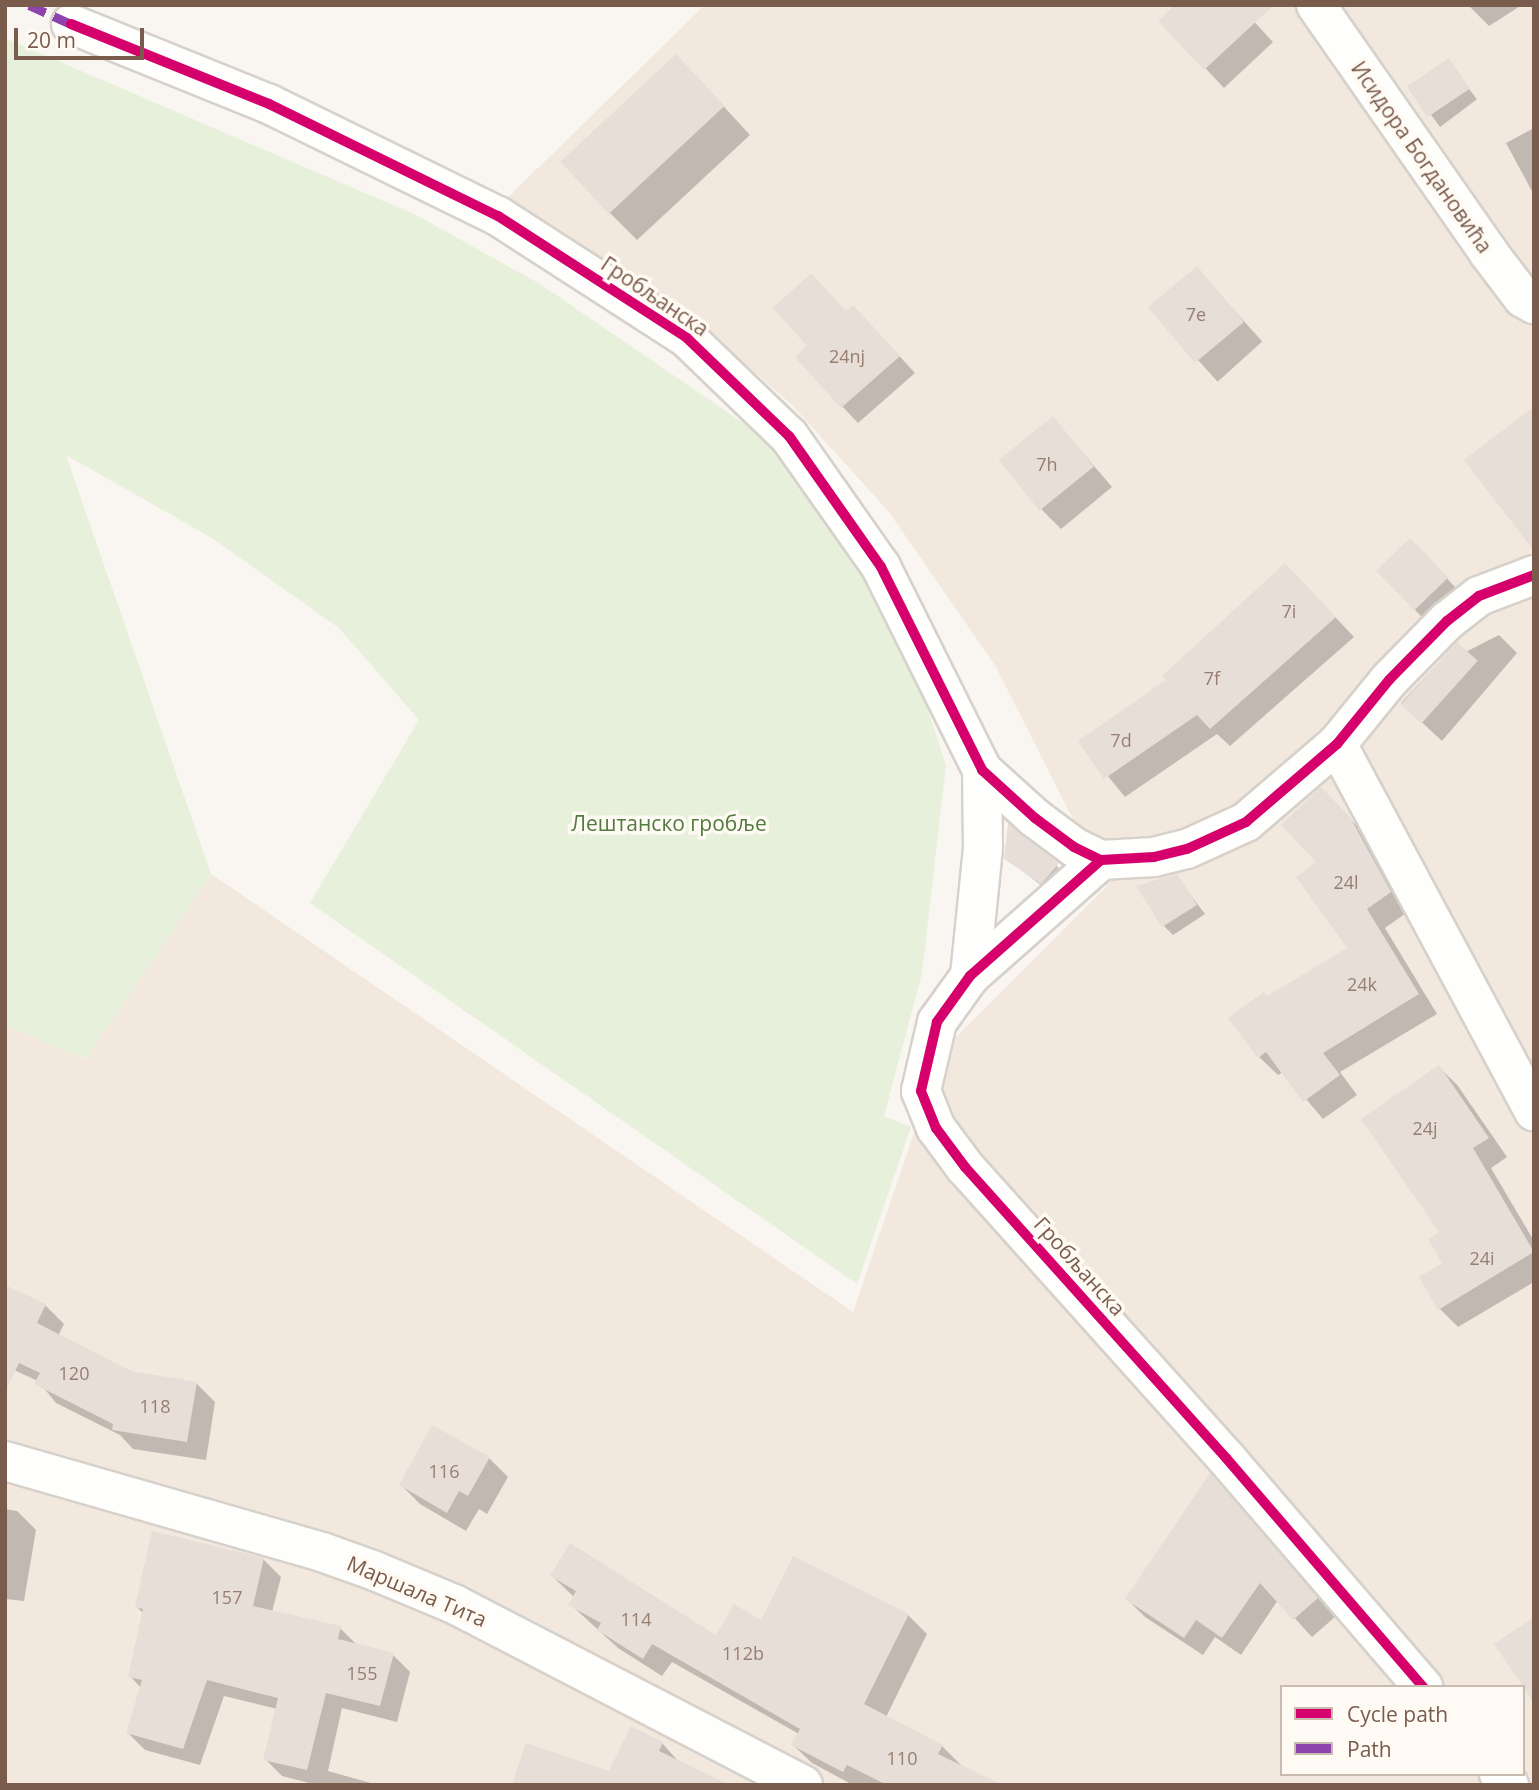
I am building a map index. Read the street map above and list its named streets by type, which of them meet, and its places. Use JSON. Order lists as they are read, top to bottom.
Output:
{
  "streets": {
    "street": ["Исидора Богдановића", "Гробљанска", "Маршала Тита"]
  },
  "parks": ["Лештанско гробље"],
  "house_numbers": [
    "7e",
    "24nj",
    "7h",
    "7i",
    "7f",
    "7d",
    "24l",
    "24k",
    "24j",
    "24i",
    "120",
    "118",
    "116",
    "157",
    "114",
    "112b",
    "155",
    "110"
  ],
  "legend": ["Cycle path", "Path"],
  "scale_bar": "20 m"
}
